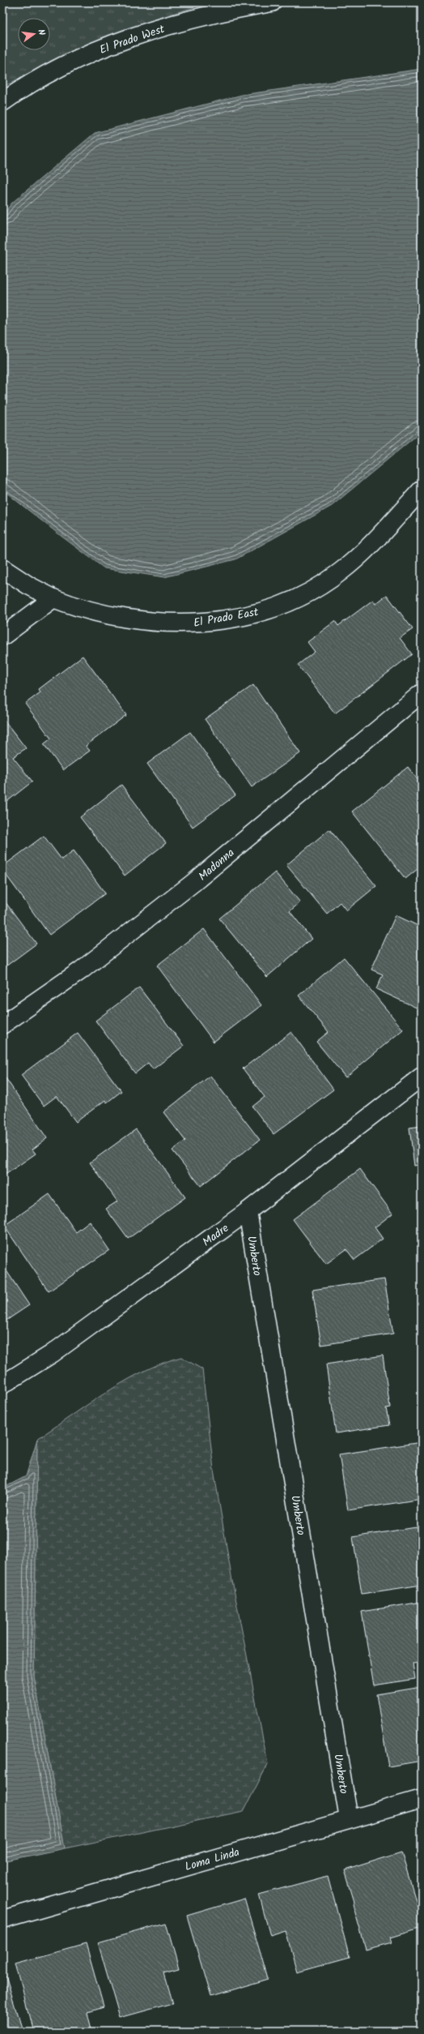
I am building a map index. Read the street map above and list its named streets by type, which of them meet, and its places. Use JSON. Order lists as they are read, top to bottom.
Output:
{
  "streets": {
    "street": [
      "El Prado West",
      "El Prado East",
      "Madonna",
      "Madre",
      "Umberto",
      "Loma Linda"
    ]
  },
  "crossings": [
    ["Madre", "Umberto"],
    ["Umberto", "Loma Linda"]
  ],
  "north": "right"
}
